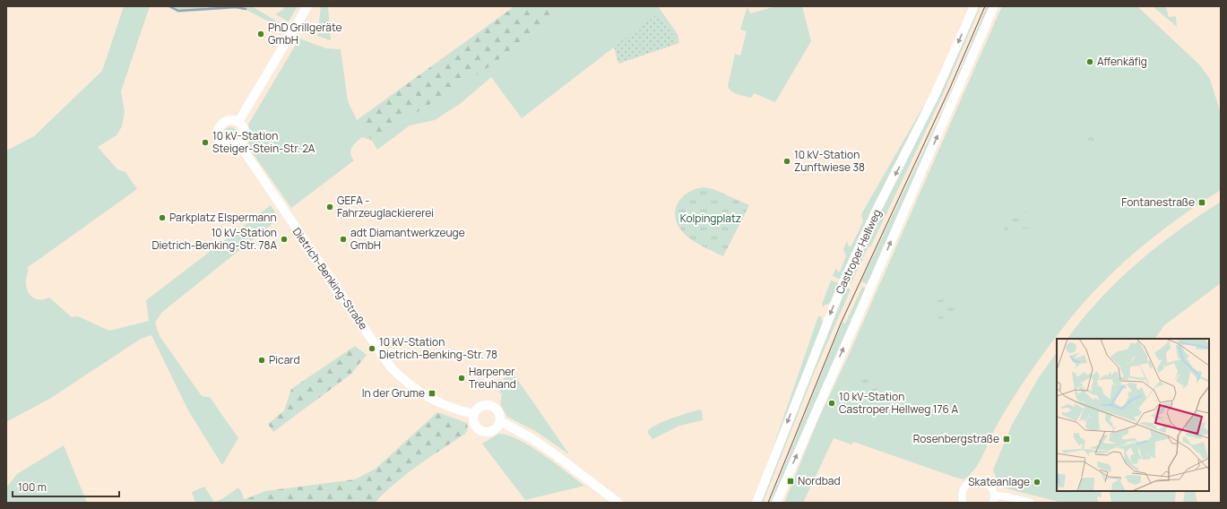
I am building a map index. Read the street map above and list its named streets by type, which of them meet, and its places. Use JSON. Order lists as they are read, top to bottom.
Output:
{
  "streets": {
    "main road": ["Castroper Hellweg", "Dietrich-Benking-Straße"]
  },
  "parks": ["Kolpingplatz"],
  "places": {
    "other": [
      "PhD Grillgeräte GmbH",
      "Affenkäfig",
      "10 kV-Station Steiger-Stein-Str. 2A",
      "10 kV-Station Zunftwiese 38",
      "GEFA - Fahrzeuglackiererei",
      "Parkplatz Elspermann",
      "10 kV-Station Dietrich-Benking-Str. 78A",
      "adt Diamantwerkzeuge GmbH",
      "10 kV-Station Dietrich-Benking-Str. 78",
      "Picard",
      "Harpener Treuhand",
      "10 kV-Station Castroper Hellweg 176 A",
      "Skateanlage"
    ],
    "transit": [
      "Fontanestraße",
      "In der Grume",
      "Rosenbergstraße",
      "Nordbad"
    ]
  },
  "scale_bar": "100 m"
}
